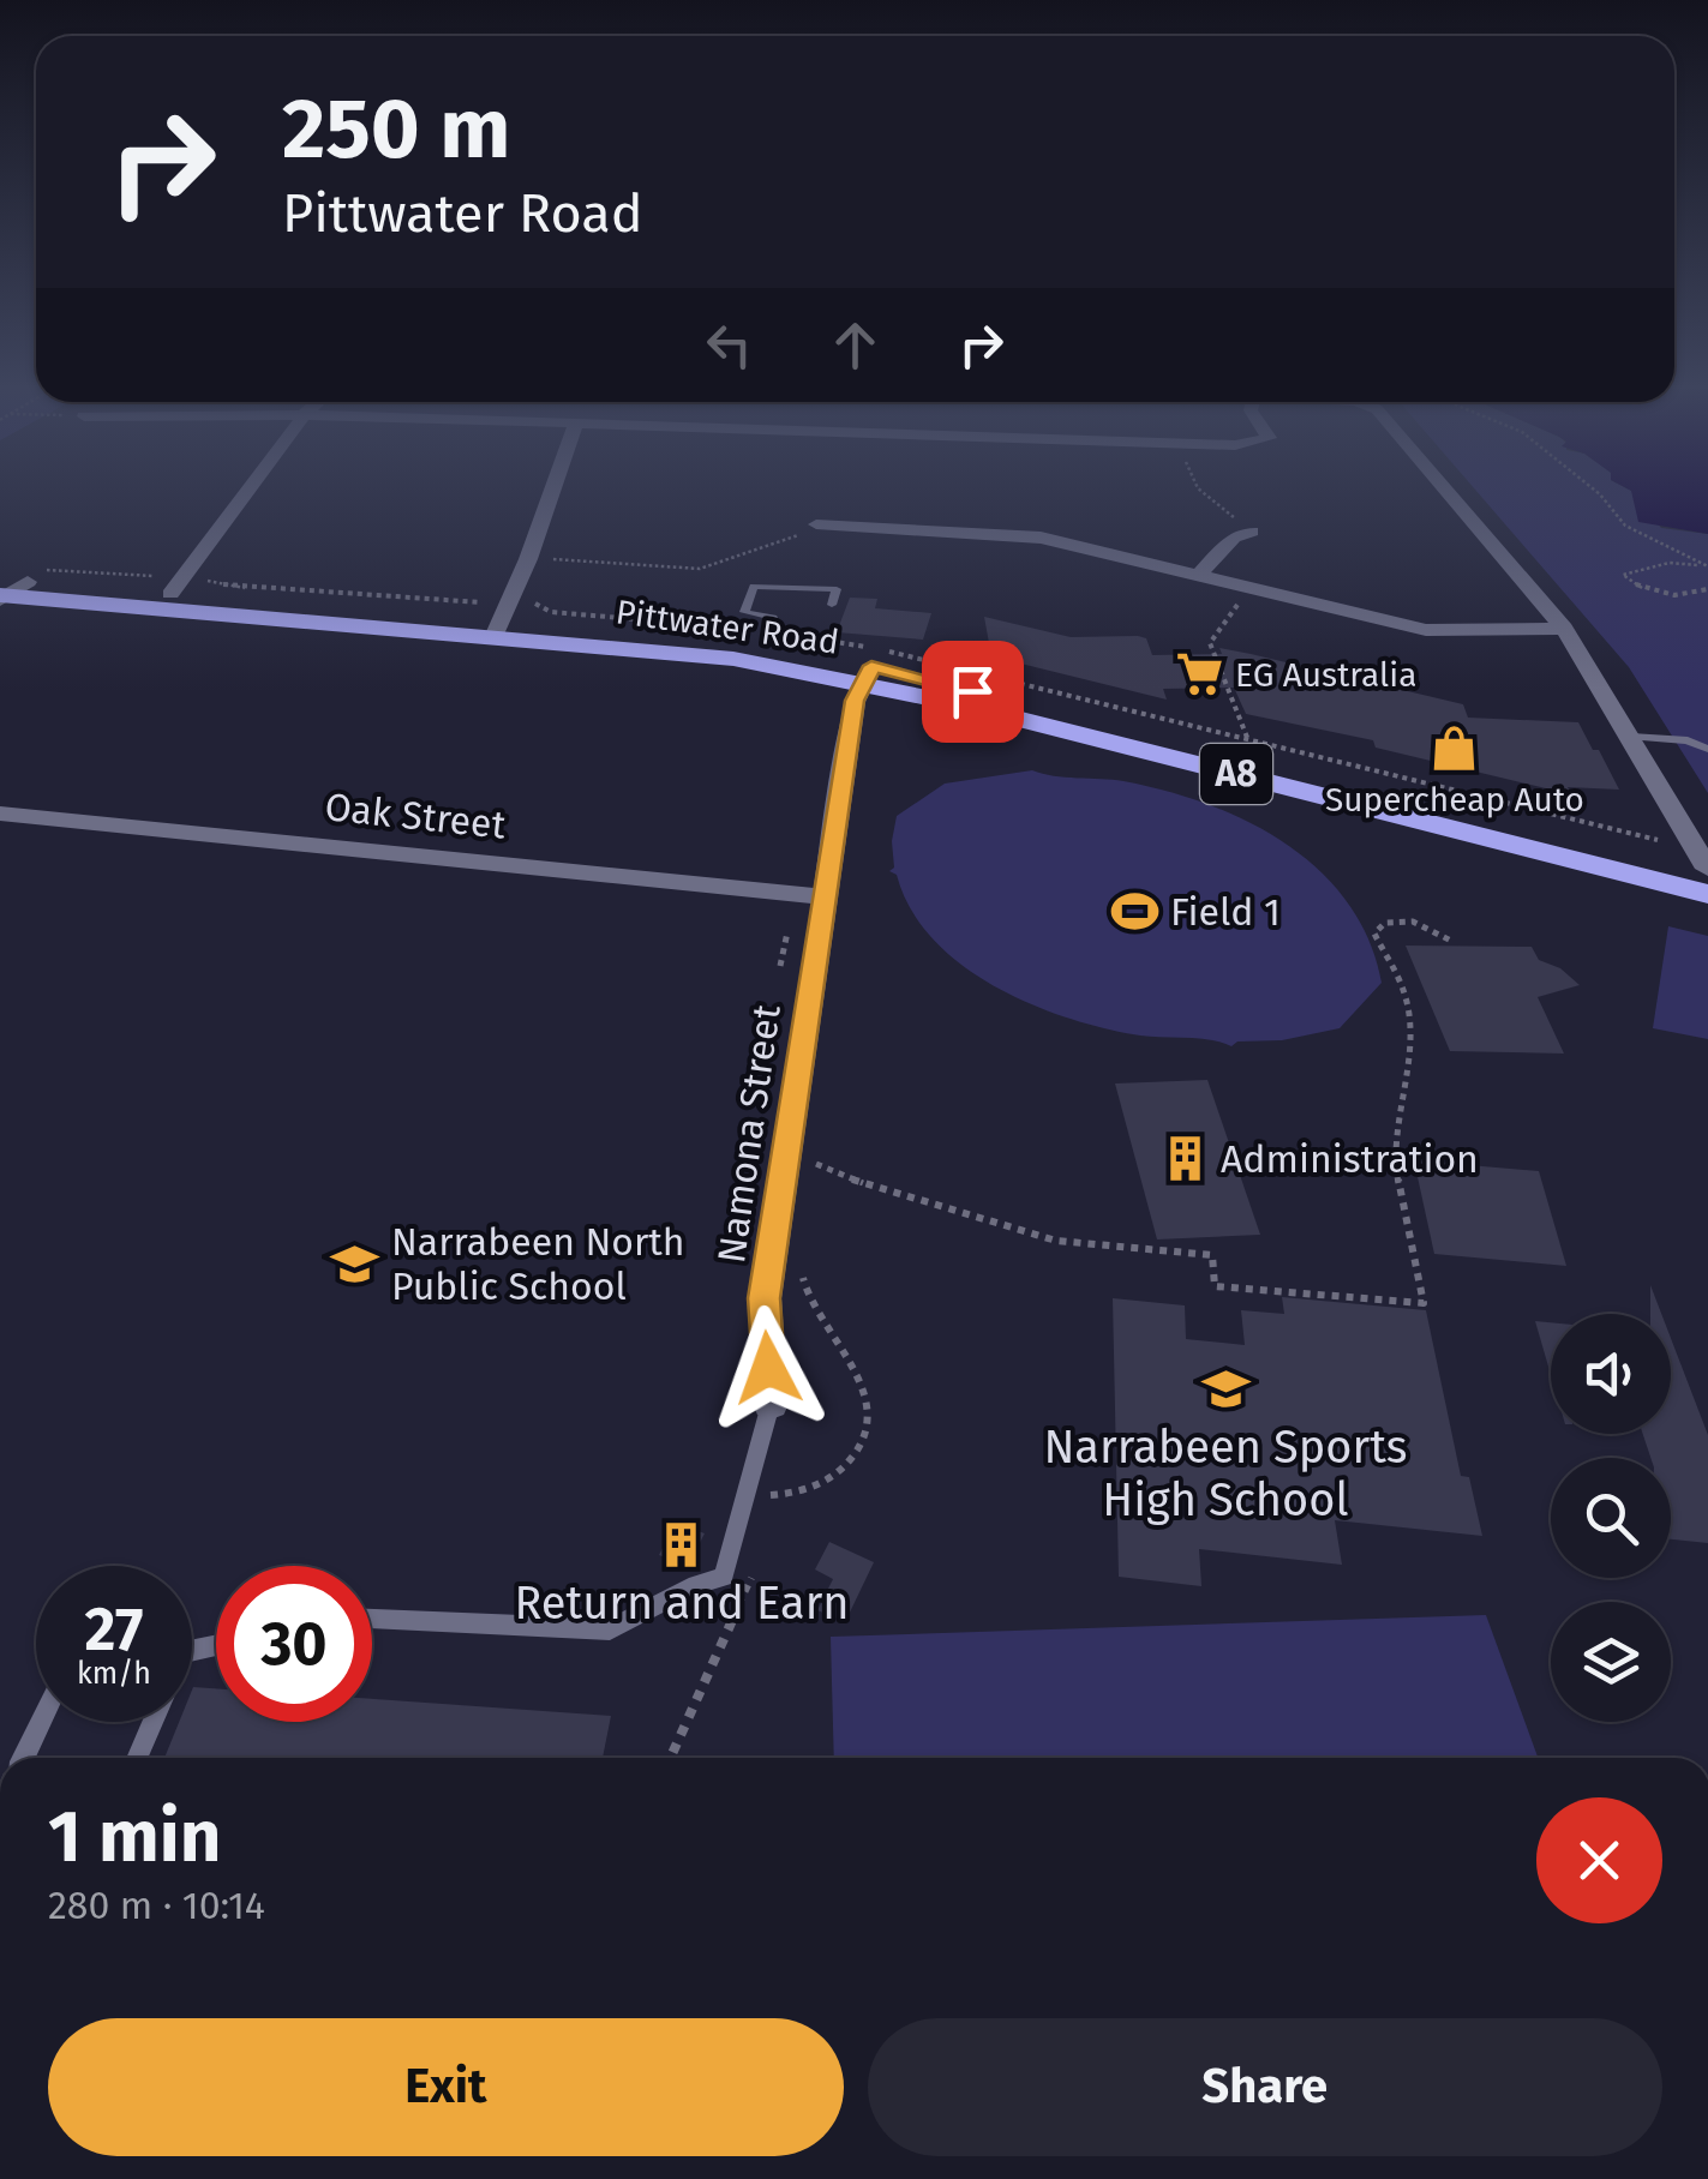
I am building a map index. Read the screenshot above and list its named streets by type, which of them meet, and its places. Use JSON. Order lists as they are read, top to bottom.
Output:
{
  "streets": {
    "highway": ["Pittwater Road", "A8"],
    "street": ["Oak Street", "Namona Street"]
  },
  "crossings": [
    ["Pittwater Road", "Namona Street"],
    ["Oak Street", "Namona Street"]
  ],
  "places": {
    "supermarket": ["EG Australia"],
    "shop": ["Supercheap Auto"],
    "sports": ["Field 1"],
    "building": ["Administration", "Return and Earn"],
    "school or university": ["Narrabeen North Public School", "Narrabeen Sports High School"]
  },
  "page": {
    "turn": ["250 m", "Pittwater Road"],
    "speed": "27 km/h",
    "limit": "30",
    "heading": ["1 min", "280 m · 10:14"],
    "buttons": ["Exit", "Share"]
  }
}
